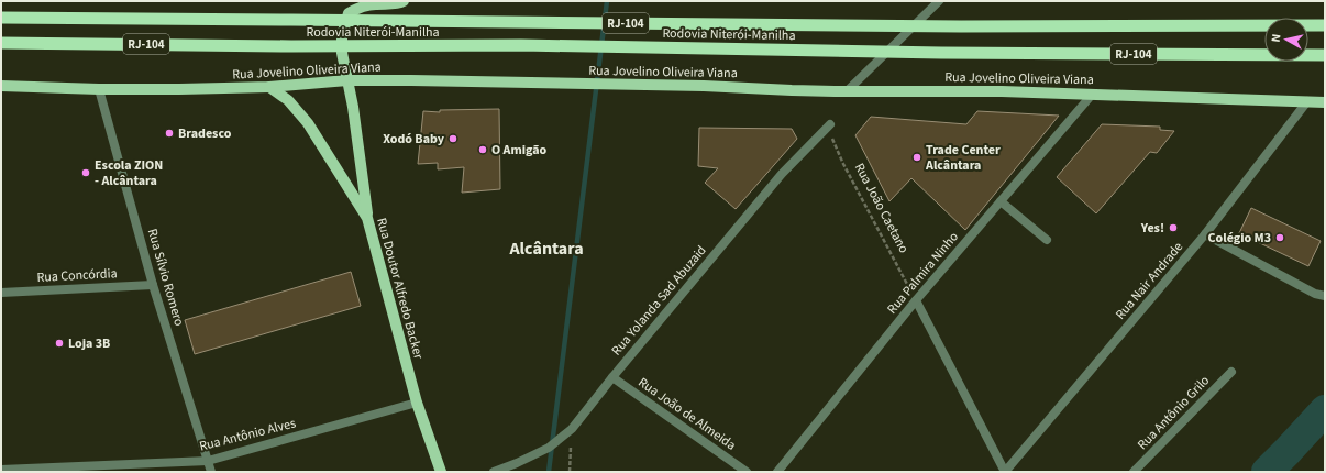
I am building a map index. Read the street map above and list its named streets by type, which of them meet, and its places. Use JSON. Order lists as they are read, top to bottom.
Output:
{
  "streets": {
    "highway": ["RJ-104", "Rodovia Niterói-Manilha"],
    "main road": ["Rua Jovelino Oliveira Viana", "Rua Doutor Alfredo Backer"],
    "street": [
      "Rua Palmira Ninho",
      "Rua Concórdia",
      "Rua Sílvio Romero",
      "Rua Nair Andrade",
      "Rua Yolanda Sad Abuzaid",
      "Rua Antônio Grilo",
      "Rua João de Almeida",
      "Rua Antônio Alves"
    ],
    "path": ["Rua João Caetano"]
  },
  "crossings": [
    ["Rua Jovelino Oliveira Viana", "Rua Palmira Ninho"],
    ["Rua Jovelino Oliveira Viana", "Rua Sílvio Romero"],
    ["Rua Jovelino Oliveira Viana", "Rua Nair Andrade"],
    ["Rua Jovelino Oliveira Viana", "Rua Doutor Alfredo Backer"],
    ["Rua João Caetano", "Rua Palmira Ninho"],
    ["Rua João Caetano", "Rua Yolanda Sad Abuzaid"],
    ["Rua Concórdia", "Rua Sílvio Romero"],
    ["Rua Sílvio Romero", "Rua Antônio Alves"],
    ["Rua Doutor Alfredo Backer", "Rua Antônio Alves"],
    ["Rua Yolanda Sad Abuzaid", "Rua João de Almeida"]
  ],
  "districts": ["Alcântara"],
  "places": [
    "Bradesco",
    "Xodó Baby",
    "O Amigão",
    "Trade Center Alcântara",
    "Escola ZION - Alcântara",
    "Yes!",
    "Colégio M3",
    "Loja 3B"
  ],
  "north": "left"
}
